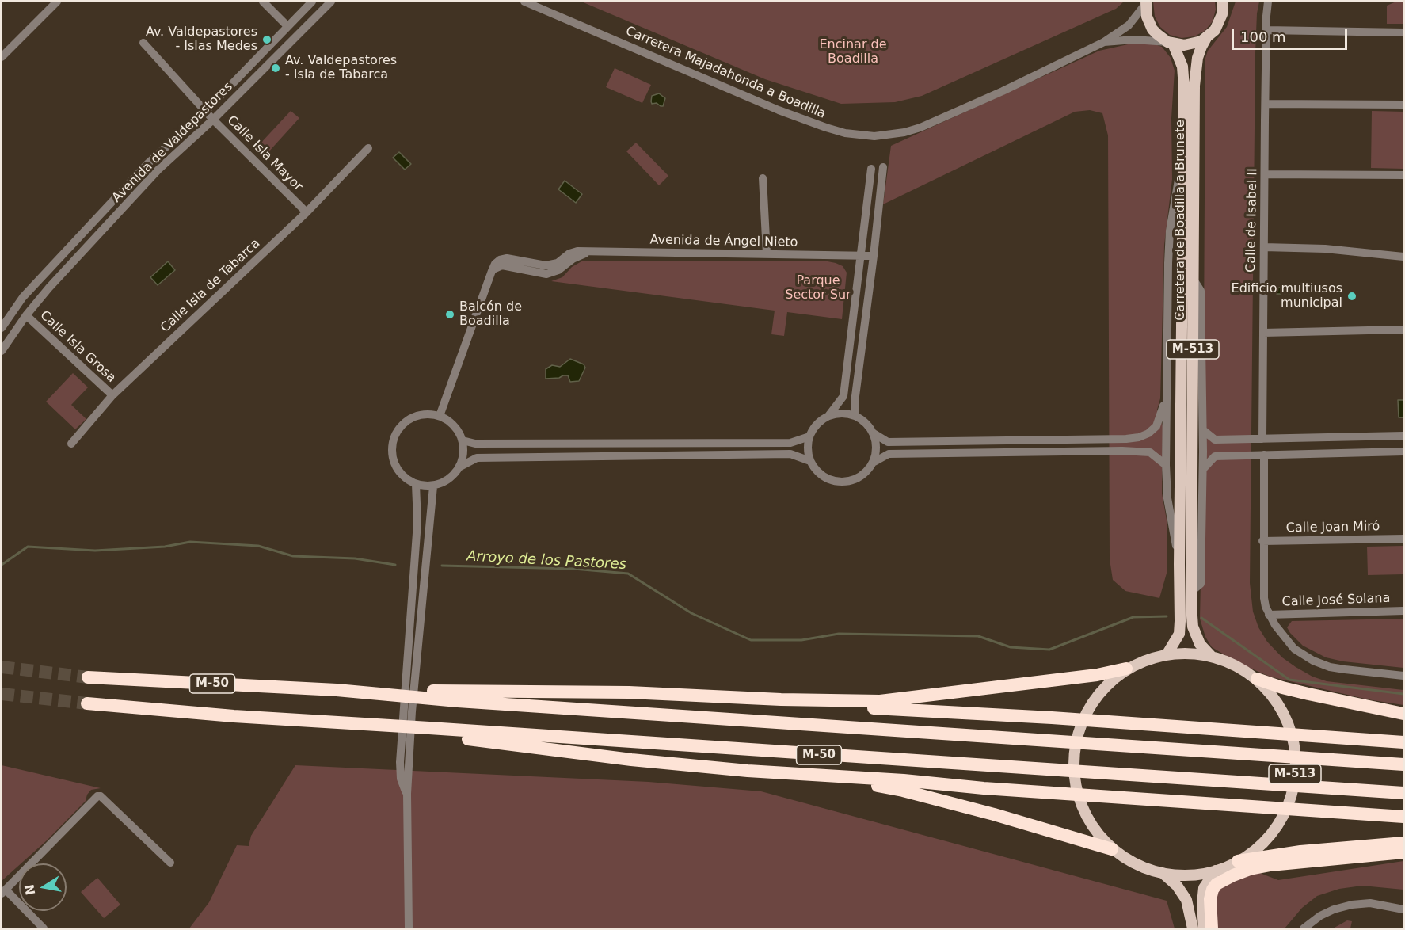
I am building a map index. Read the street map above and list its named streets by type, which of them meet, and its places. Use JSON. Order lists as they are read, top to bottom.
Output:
{
  "streets": {
    "highway": ["M-50"],
    "main road": ["Carretera de Boadilla a Brunete", "M-513"],
    "street": [
      "Carretera Majadahonda a Boadilla",
      "Avenida de Valdepastores",
      "Calle Isla Mayor",
      "Calle de Isabel II",
      "Avenida de Ángel Nieto",
      "Calle Isla de Tabarca",
      "Calle Isla Grosa",
      "Calle Joan Miró",
      "Calle José Solana"
    ]
  },
  "crossings": [
    ["Carretera Majadahonda a Boadilla", "Carretera de Boadilla a Brunete"],
    ["Carretera Majadahonda a Boadilla", "M-513"],
    ["Avenida de Valdepastores", "Calle Isla Mayor"],
    ["Avenida de Valdepastores", "Calle Isla Grosa"],
    ["Calle Isla Mayor", "Calle Isla de Tabarca"],
    ["Carretera de Boadilla a Brunete", "M-513"],
    ["Calle Isla de Tabarca", "Calle Isla Grosa"]
  ],
  "water": ["Arroyo de los Pastores"],
  "parks": ["Encinar de Boadilla", "Parque Sector Sur"],
  "places": [
    "Av. Valdepastores - Islas Medes",
    "Av. Valdepastores - Isla de Tabarca",
    "Edificio multiusos municipal",
    "Balcón de Boadilla"
  ],
  "scale_bar": "100 m",
  "north": "left"
}
